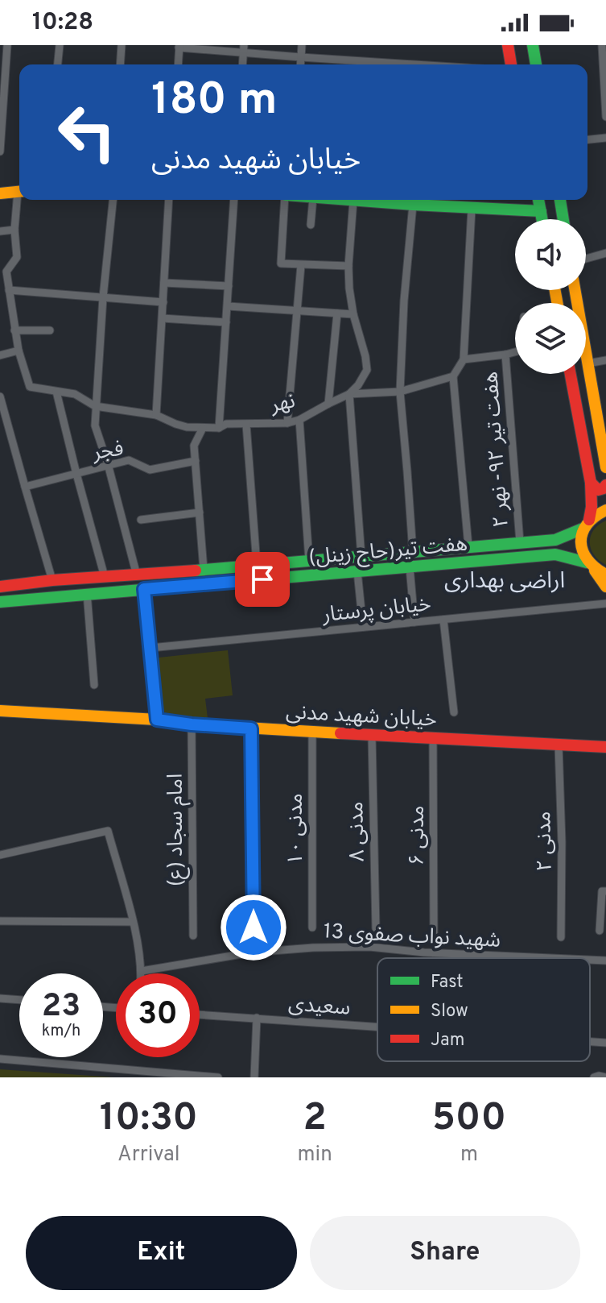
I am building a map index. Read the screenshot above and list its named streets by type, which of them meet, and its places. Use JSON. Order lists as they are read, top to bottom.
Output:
{
  "streets": {
    "main road": ["هفت تیر(حاج زینل)", "خیابان شهید مدنی"],
    "street": [
      "نهر",
      "فجر",
      "هفت تیر ۹۲- نهر ۲",
      "خیابان پرستار",
      "مدنی ۱۰",
      "امام سجاد (ع)",
      "مدنی ۸",
      "مدنی ۶",
      "مدنی ۲",
      "شهید نواب صفوی 13",
      "سعیدی"
    ]
  },
  "crossings": [
    ["هفت تیر ۹۲- نهر ۲", "هفت تیر(حاج زینل)"],
    ["خیابان شهید مدنی", "مدنی ۱۰"],
    ["خیابان شهید مدنی", "امام سجاد (ع)"],
    ["خیابان شهید مدنی", "مدنی ۸"],
    ["خیابان شهید مدنی", "مدنی ۶"],
    ["خیابان شهید مدنی", "مدنی ۲"]
  ],
  "districts": ["اراضی بهداری"],
  "legend": ["Fast", "Slow", "Jam"],
  "page": {
    "status": "10:28",
    "turn": ["180 m", "خیابان شهید مدنی"],
    "speed": "23 km/h",
    "limit": "30",
    "eta": [
      "10:30",
      "Arrival",
      "2",
      "min",
      "500",
      "m"
    ],
    "buttons": ["Exit", "Share"]
  }
}
